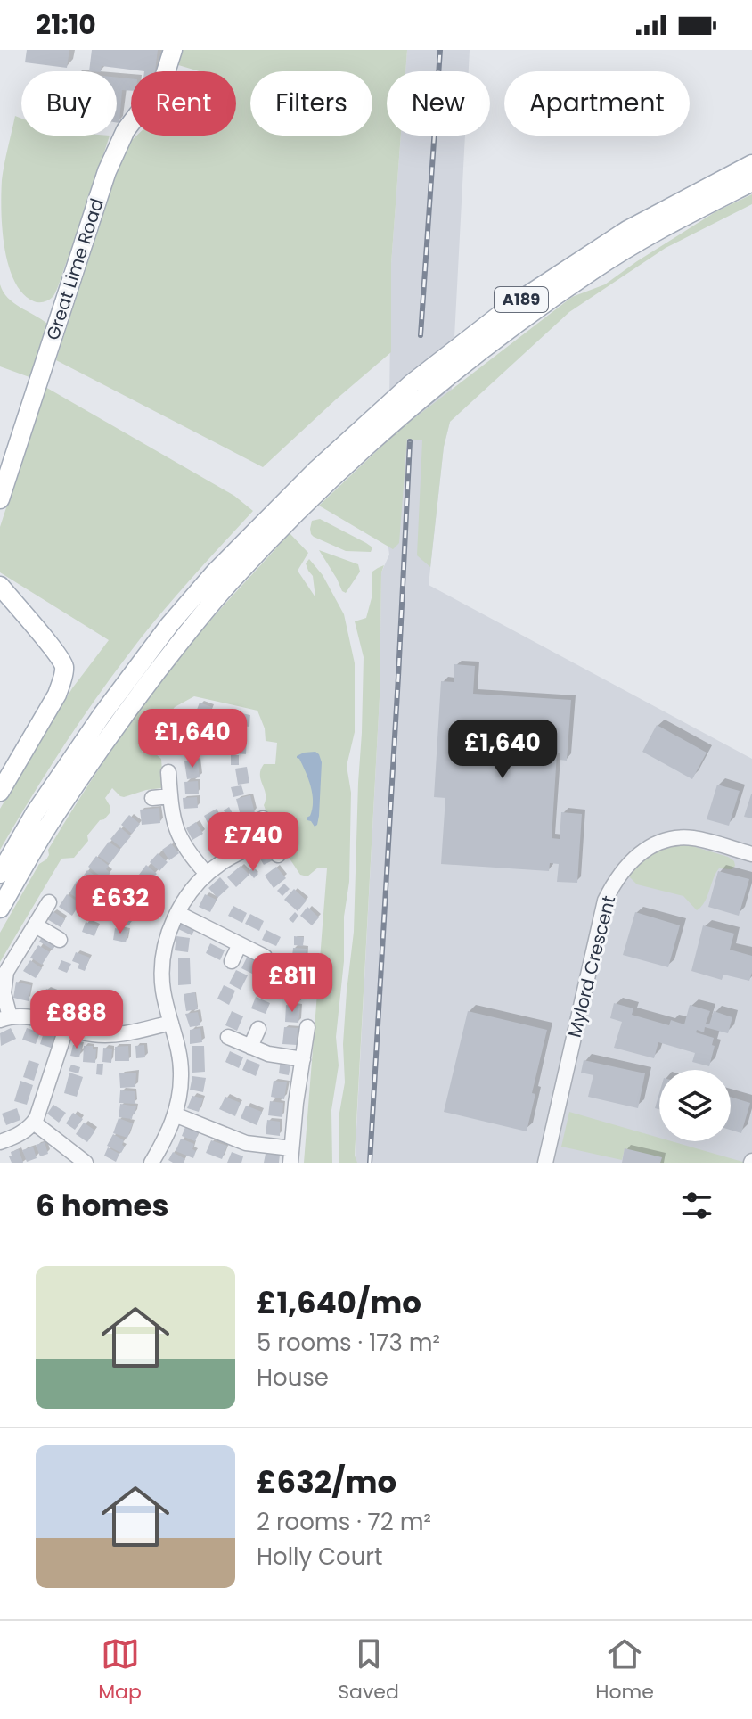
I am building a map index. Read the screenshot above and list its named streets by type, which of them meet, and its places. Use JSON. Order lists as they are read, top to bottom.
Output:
{
  "streets": {
    "main road": ["Great Lime Road", "A189"],
    "street": ["Mylord Crescent"]
  },
  "page": {
    "status": "21:10",
    "chip": [
      "Buy",
      "Rent",
      "Filters",
      "New",
      "Apartment"
    ],
    "price": [
      "£1,640",
      "£1,640",
      "£740",
      "£632",
      "£811",
      "£888"
    ],
    "heading": "6 homes",
    "list": [
      {
        "name": "£1,640/mo",
        "note": "5 rooms · 173 m² · House"
      },
      {
        "name": "£632/mo",
        "note": "2 rooms · 72 m² · Holly Court"
      }
    ],
    "tabs": ["Map", "Saved", "Home"]
  }
}
